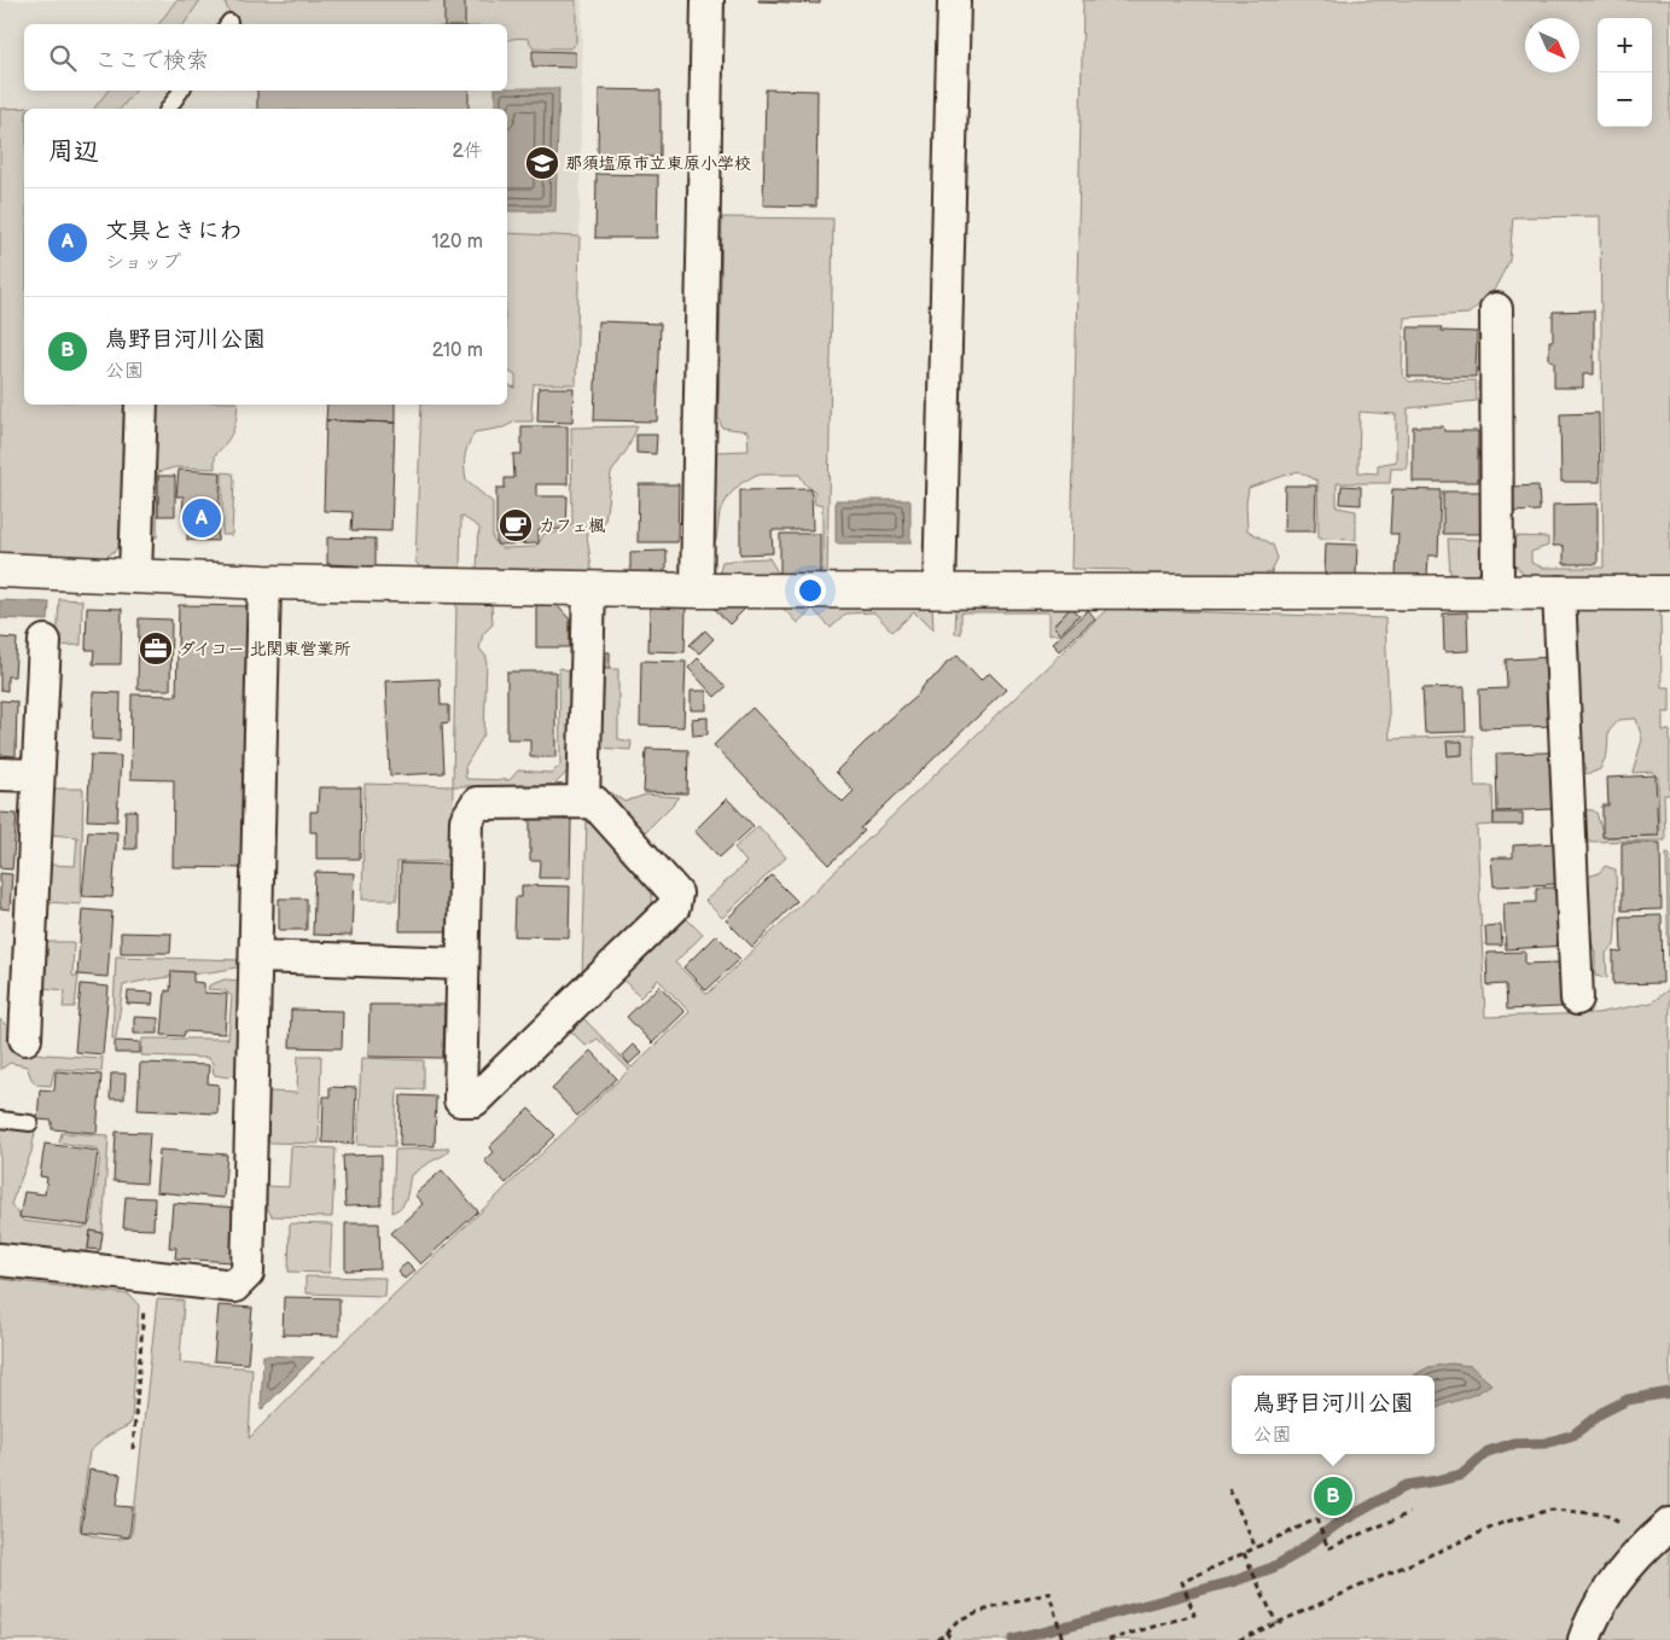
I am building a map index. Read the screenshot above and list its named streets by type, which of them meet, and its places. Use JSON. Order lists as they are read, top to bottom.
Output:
{
  "places": {
    "school or university": ["那須塩原市立東原小学校"],
    "cafe": ["カフェ楓"],
    "office": ["ダイコー 北関東営業所"]
  },
  "north": "bottom right",
  "page": {
    "map_buttons": ["+", "−"],
    "search": "ここで検索",
    "heading": ["周辺", "2件"],
    "list": [
      {
        "mark": "A",
        "name": "文具ときにわ",
        "note": "ショップ",
        "value": "120 m"
      },
      {
        "mark": "B",
        "name": "鳥野目河川公園",
        "note": "公園",
        "value": "210 m"
      }
    ],
    "pins": ["A", "B"],
    "popup": ["鳥野目河川公園", "公園"]
  }
}
